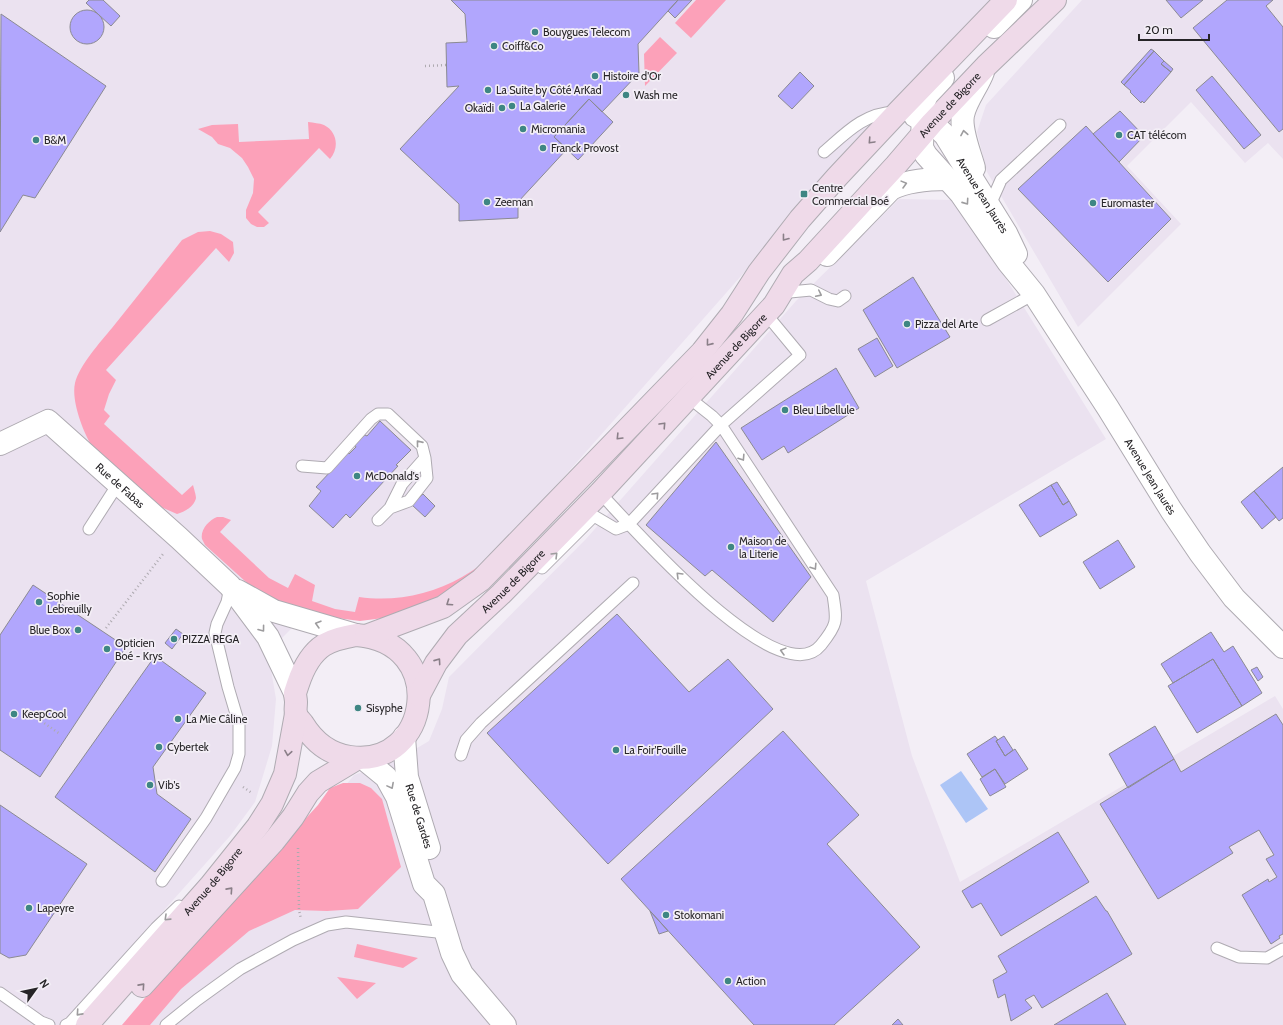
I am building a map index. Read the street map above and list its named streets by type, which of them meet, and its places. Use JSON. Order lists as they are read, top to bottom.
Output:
{
  "streets": {
    "main road": ["Avenue de Bigorre"],
    "street": ["Avenue Jean Jaurès", "Rue de Fabas", "Rue de Gardes"]
  },
  "crossings": [
    ["Avenue de Bigorre", "Avenue Jean Jaurès"],
    ["Avenue de Bigorre", "Rue de Fabas"],
    ["Avenue de Bigorre", "Rue de Gardes"],
    ["Rue de Fabas", "Rue de Gardes"]
  ],
  "places": {
    "other": [
      "Bouygues Telecom",
      "Coiff&Co",
      "Histoire d'Or",
      "La Suite by Côté ArKad",
      "Wash me",
      "La Galerie",
      "Okaïdi",
      "Micromania",
      "CAT télécom",
      "B&M",
      "Franck Provost",
      "Zeeman",
      "Euromaster",
      "Pizza del Arte",
      "Bleu Libellule",
      "McDonald's",
      "Maison de la Literie",
      "Sophie Lebreuilly",
      "Blue Box",
      "PIZZA REGA",
      "Opticien Boé - Krys",
      "Sisyphe",
      "KeepCool",
      "La Mie Câline",
      "Cybertek",
      "La Foir'Fouille",
      "Vib's",
      "Lapeyre",
      "Stokomani",
      "Action"
    ],
    "transit": ["Centre Commercial Boé"]
  },
  "scale_bar": "20 m",
  "north": "top right"
}
